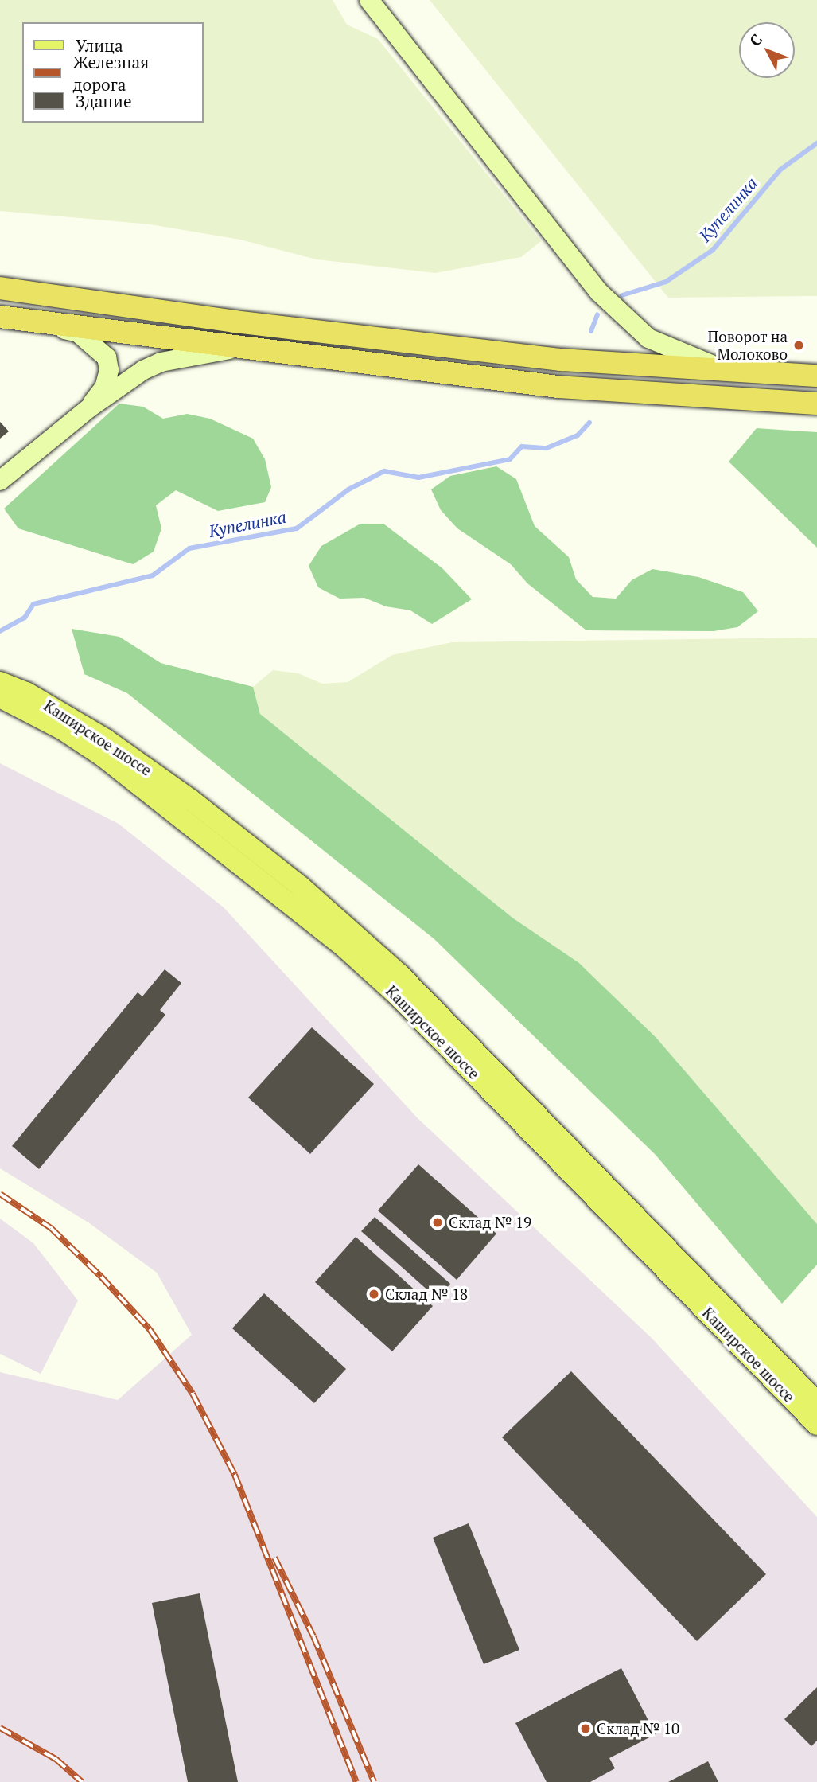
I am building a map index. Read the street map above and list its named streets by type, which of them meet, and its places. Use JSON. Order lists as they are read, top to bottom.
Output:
{
  "streets": {
    "main road": ["Каширское шоссе"]
  },
  "water": ["Купелинка"],
  "places": [
    "Поворот на Молоково",
    "Склад № 19",
    "Склад № 18",
    "Склад № 10"
  ],
  "legend": ["Улица", "Железная дорога", "Здание"],
  "north": "top left"
}
